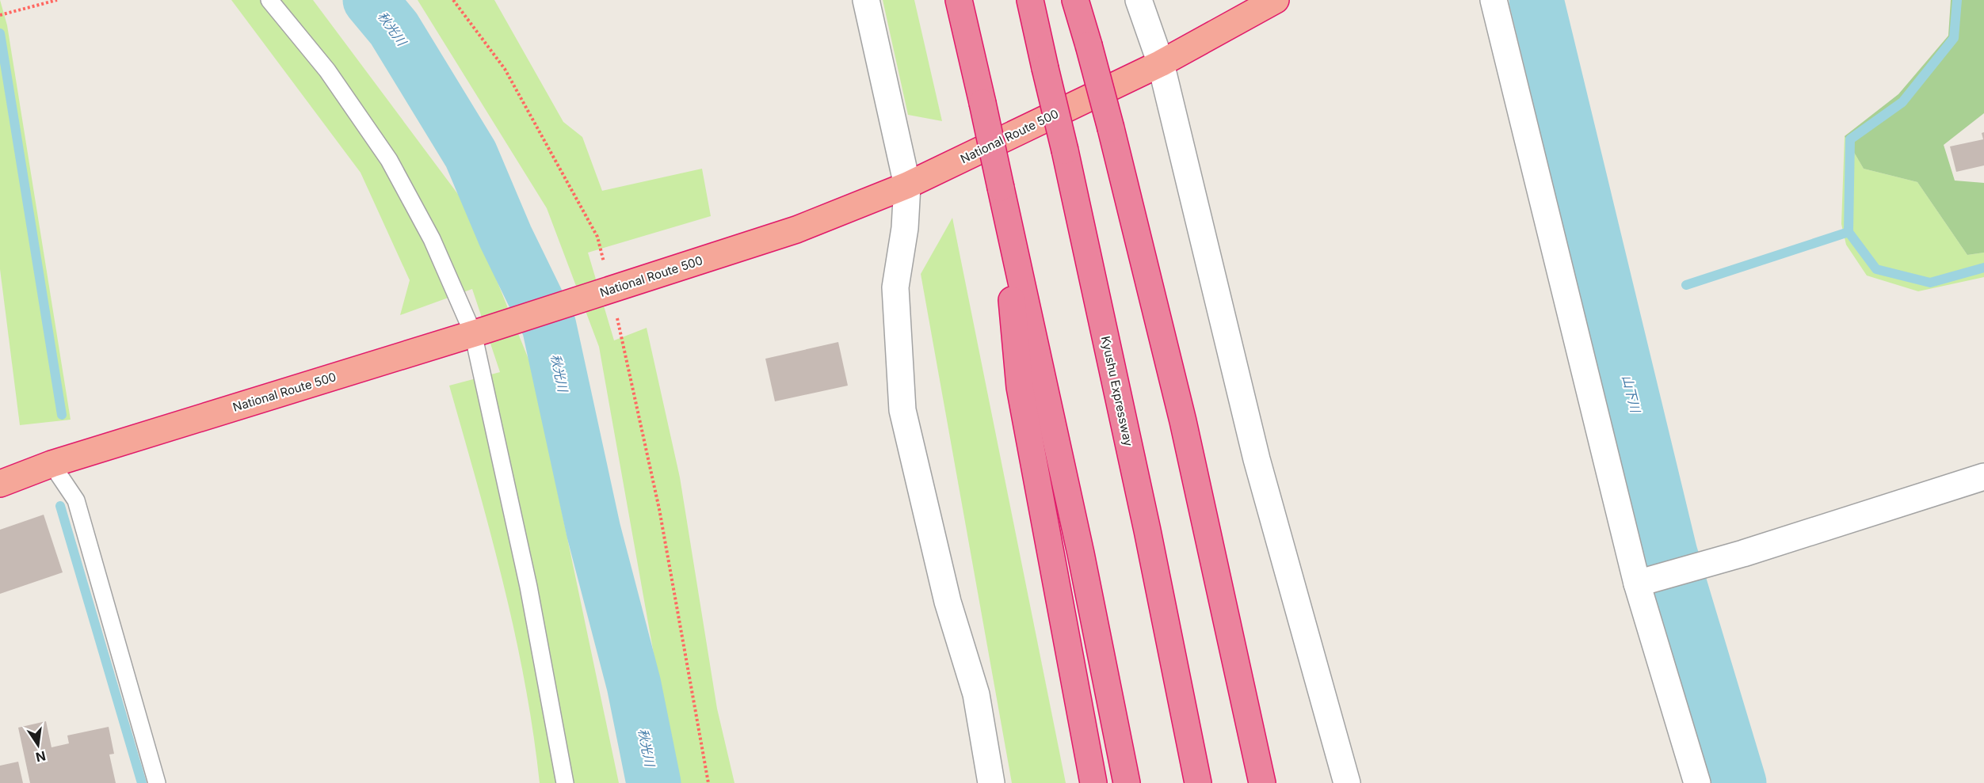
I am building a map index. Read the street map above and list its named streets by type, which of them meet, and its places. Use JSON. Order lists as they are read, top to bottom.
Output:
{
  "streets": {
    "highway": ["National Route 500", "Kyushu Expressway"]
  },
  "water": ["秋光川", "山下川"],
  "north": "bottom"
}
